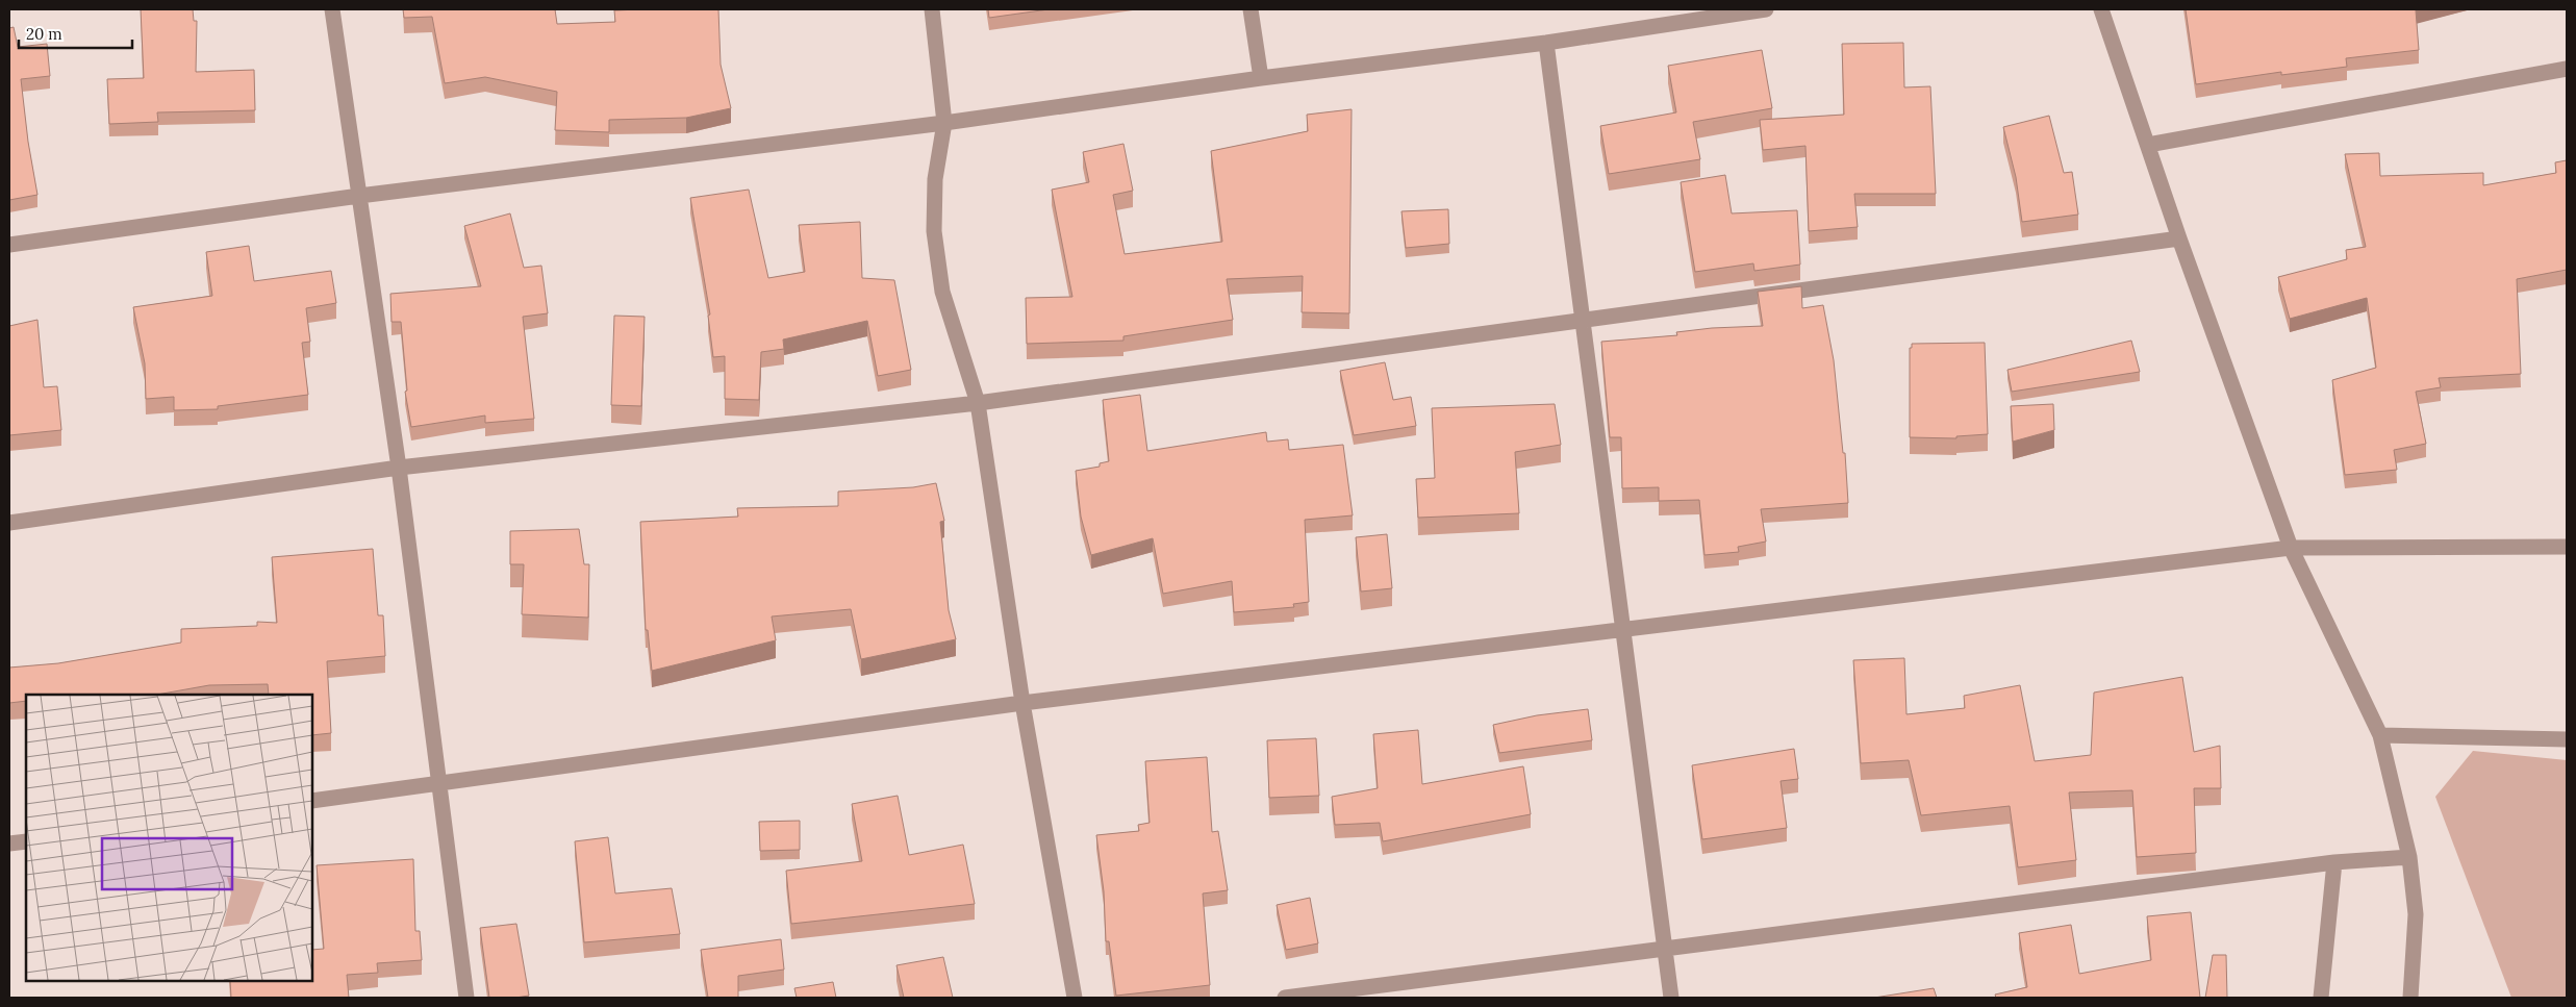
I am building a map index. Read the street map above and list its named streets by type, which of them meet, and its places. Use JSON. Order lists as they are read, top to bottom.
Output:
{
  "scale_bar": "20 m"
}
